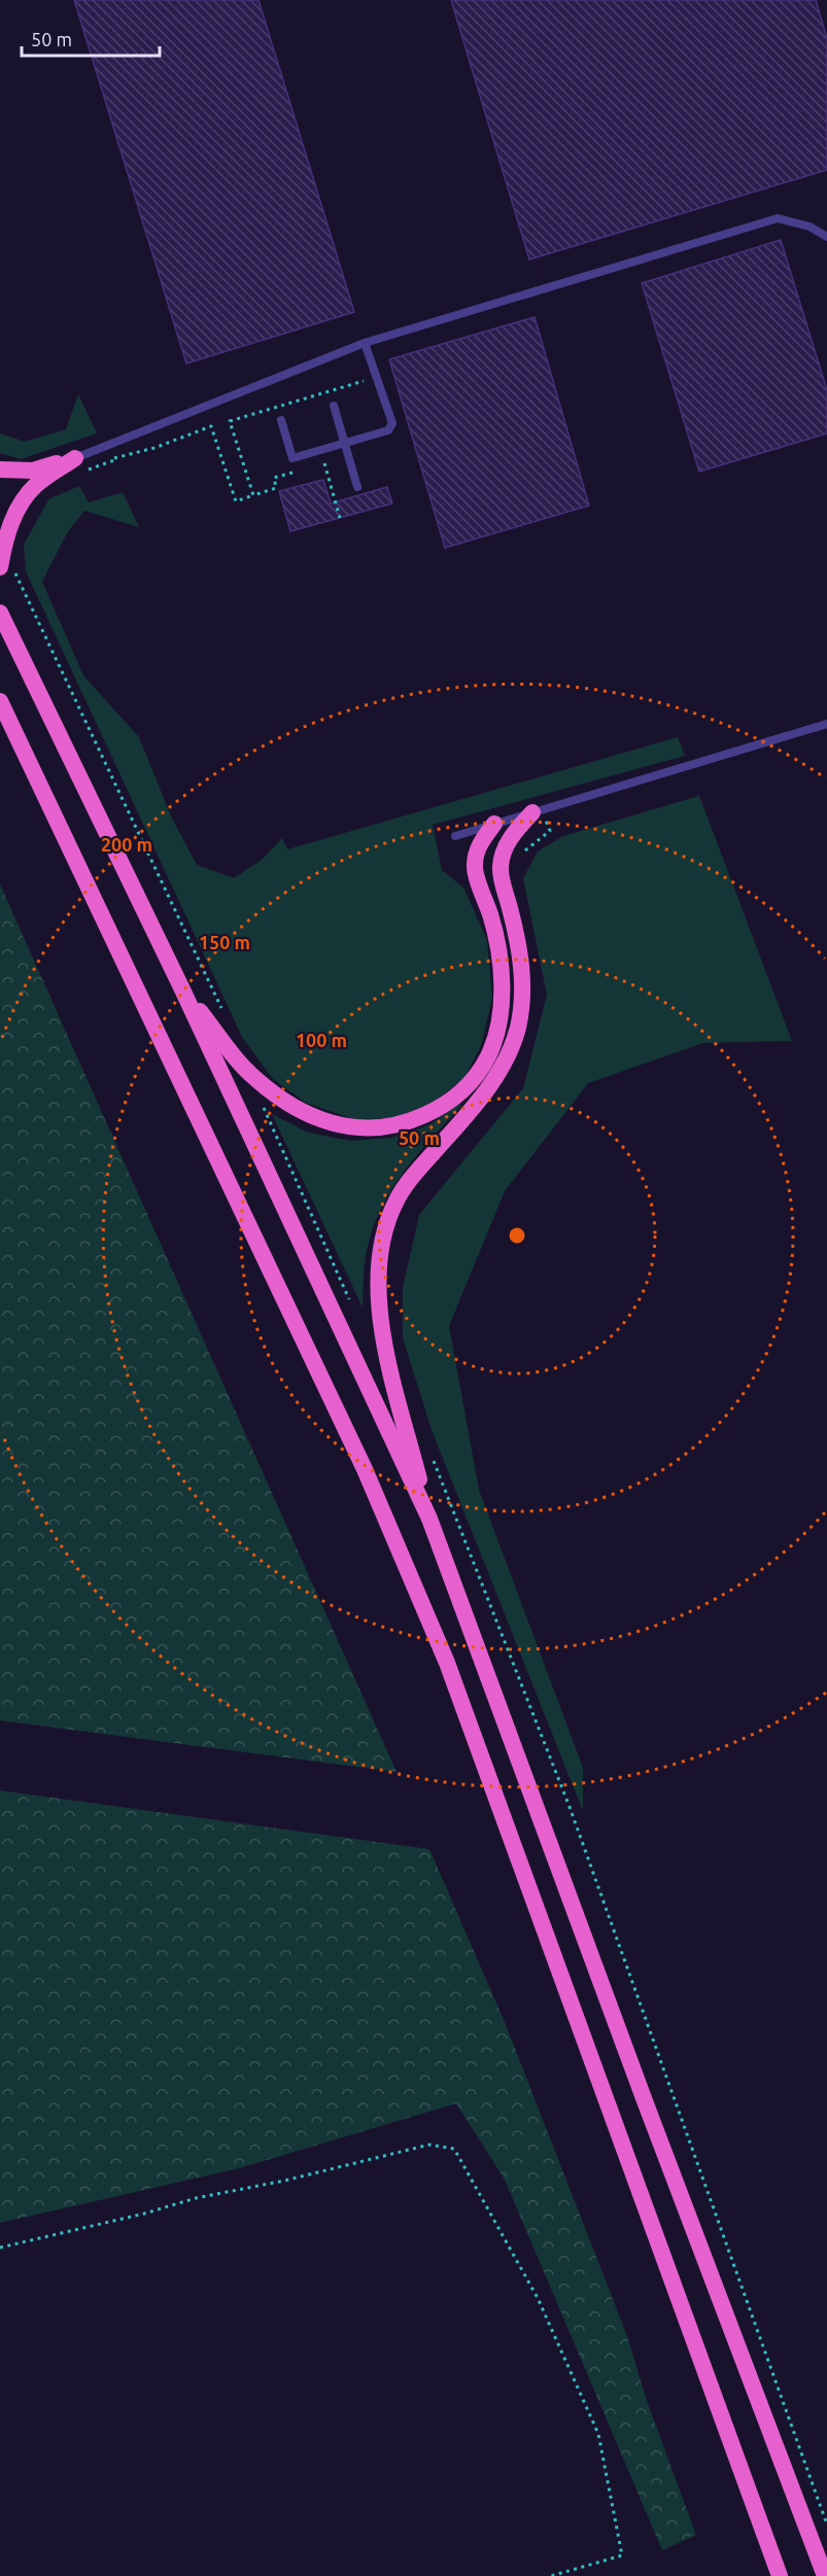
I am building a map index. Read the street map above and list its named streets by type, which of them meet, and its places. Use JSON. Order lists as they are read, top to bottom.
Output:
{
  "scale_bar": "50 m",
  "rings": [
    "200 m",
    "150 m",
    "100 m",
    "50 m"
  ]
}
